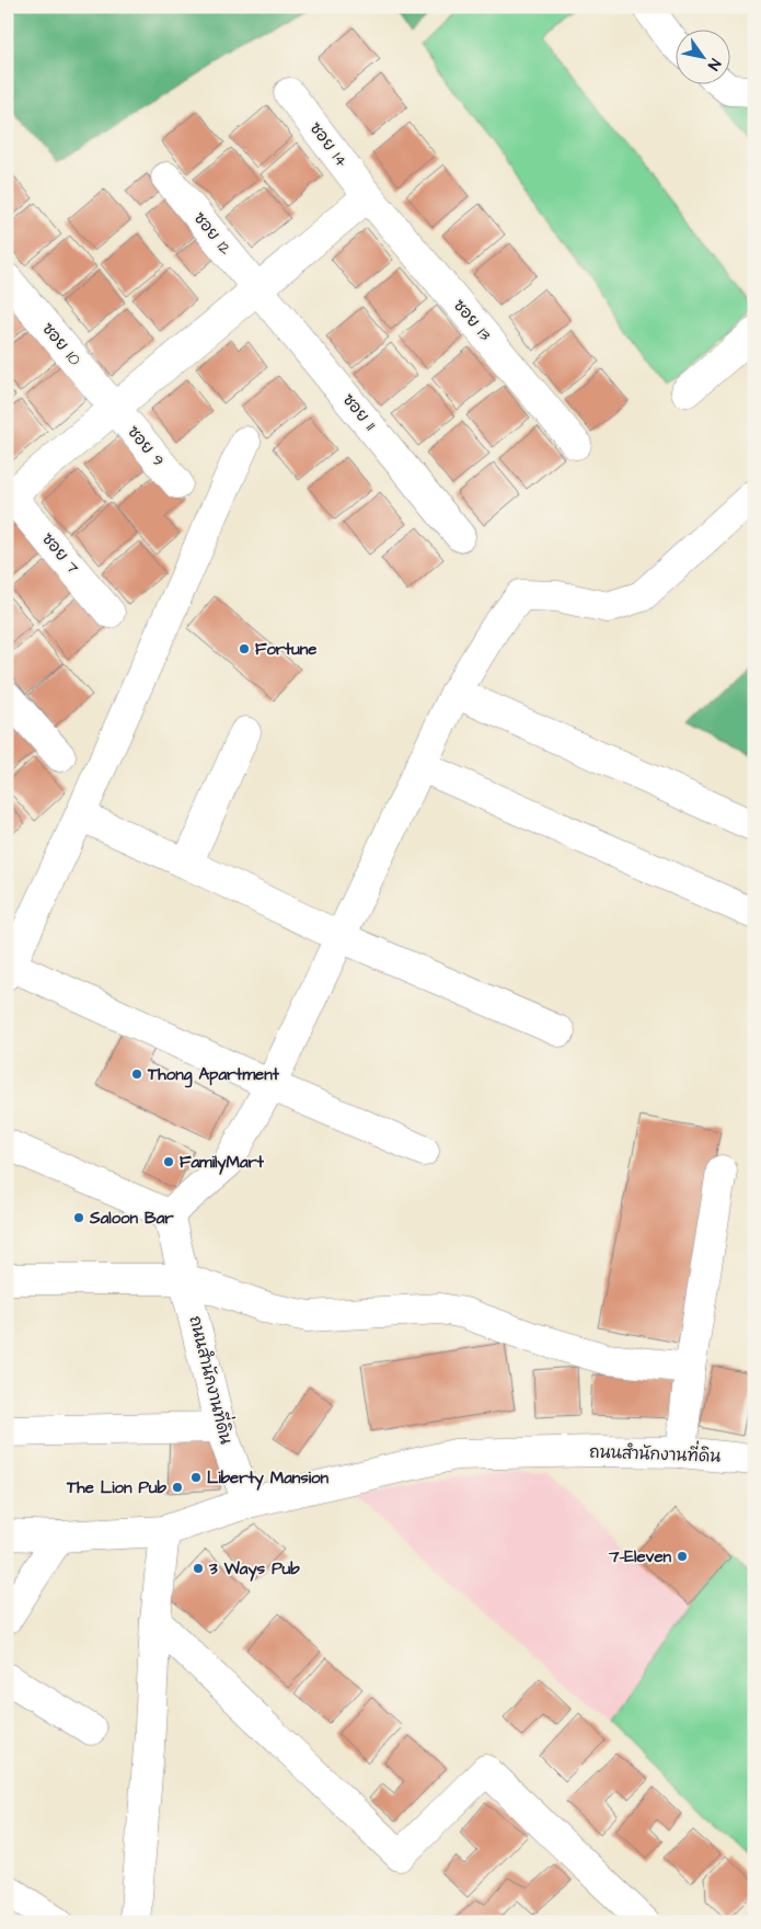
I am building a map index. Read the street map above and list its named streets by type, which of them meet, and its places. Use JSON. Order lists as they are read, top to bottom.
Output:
{
  "streets": {
    "street": [
      "ซอย 14",
      "ซอย 12",
      "ซอย 13",
      "ซอย 10",
      "ซอย 11",
      "ซอย 9",
      "ซอย 7",
      "ถนนสำนักงานที่ดิน"
    ]
  },
  "crossings": [
    ["ซอย 14", "ซอย 13"],
    ["ซอย 12", "ซอย 11"],
    ["ซอย 10", "ซอย 9"]
  ],
  "places": [
    "Fortune",
    "Thong Apartment",
    "FamilyMart",
    "Saloon Bar",
    "Liberty Mansion",
    "The Lion Pub",
    "7-Eleven",
    "3 Ways Pub"
  ],
  "north": "bottom right"
}
